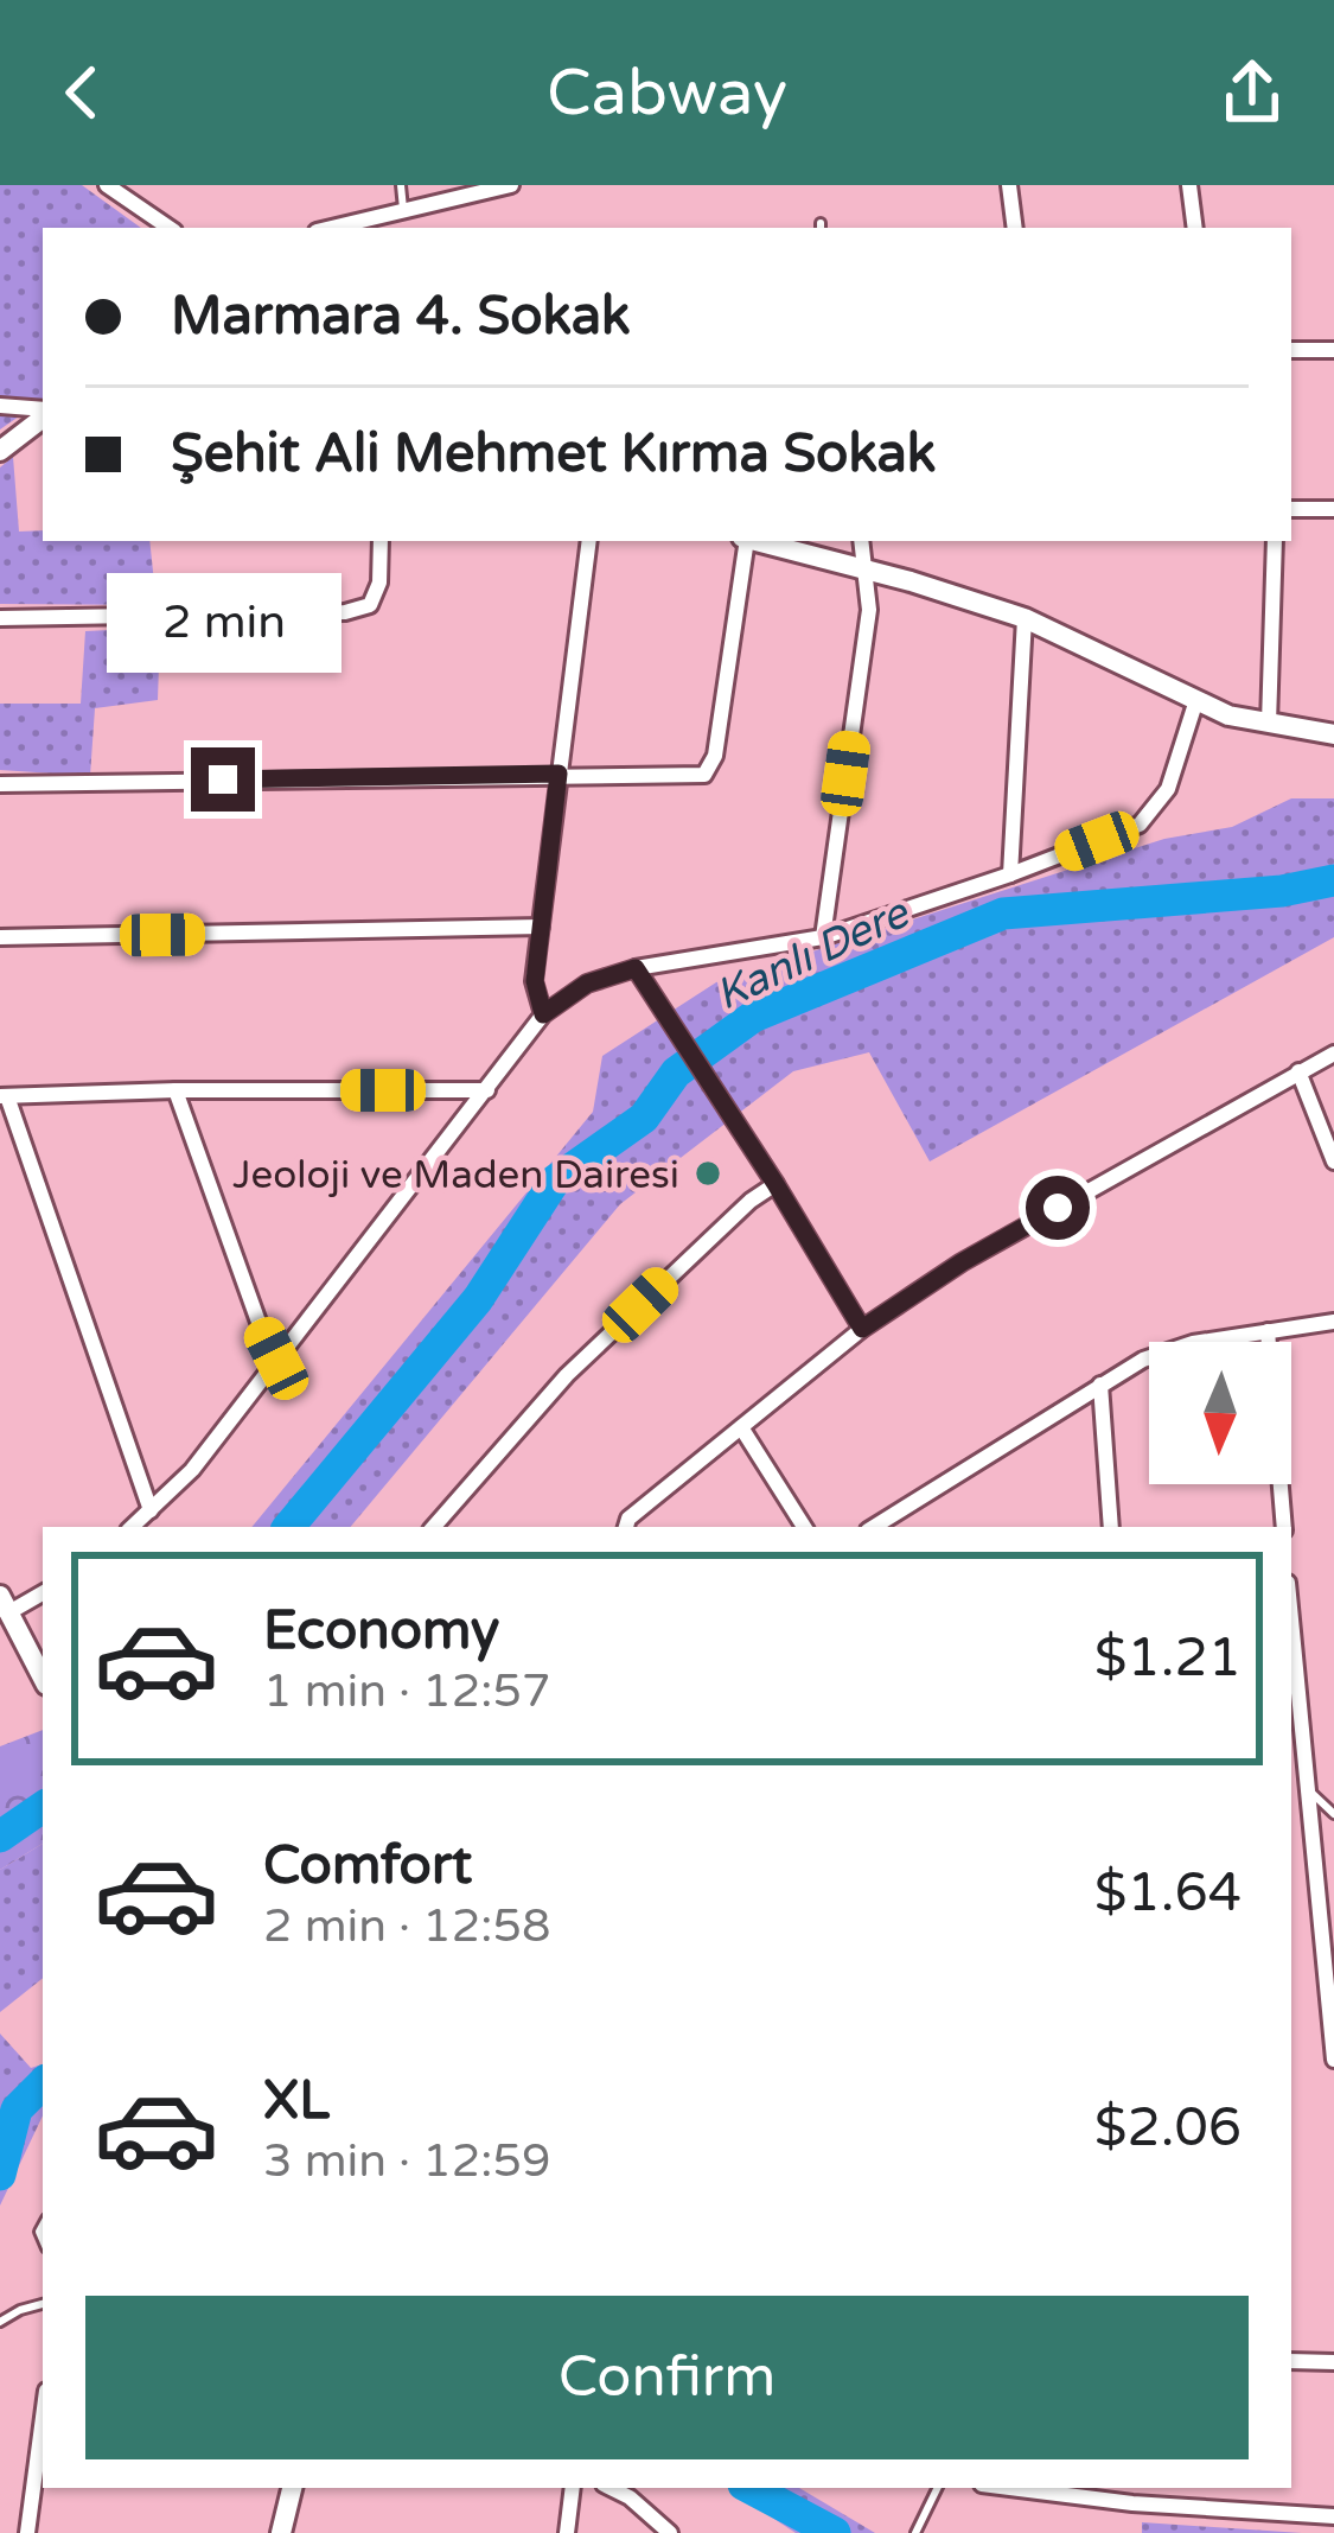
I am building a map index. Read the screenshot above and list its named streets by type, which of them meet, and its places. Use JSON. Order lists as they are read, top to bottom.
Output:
{
  "water": ["Kanlı Dere"],
  "places": ["Jeoloji ve Maden Dairesi"],
  "north": "bottom",
  "page": {
    "header": "Cabway",
    "banner": ["Marmara 4. Sokak", "Şehit Ali Mehmet Kırma Sokak"],
    "bubble": "2 min",
    "list": [
      {
        "name": "Economy",
        "note": "1 min · 12:57",
        "value": "$1.21"
      },
      {
        "name": "Comfort",
        "note": "2 min · 12:58",
        "value": "$1.64"
      },
      {
        "name": "XL",
        "note": "3 min · 12:59",
        "value": "$2.06"
      }
    ],
    "buttons": "Confirm"
  }
}
